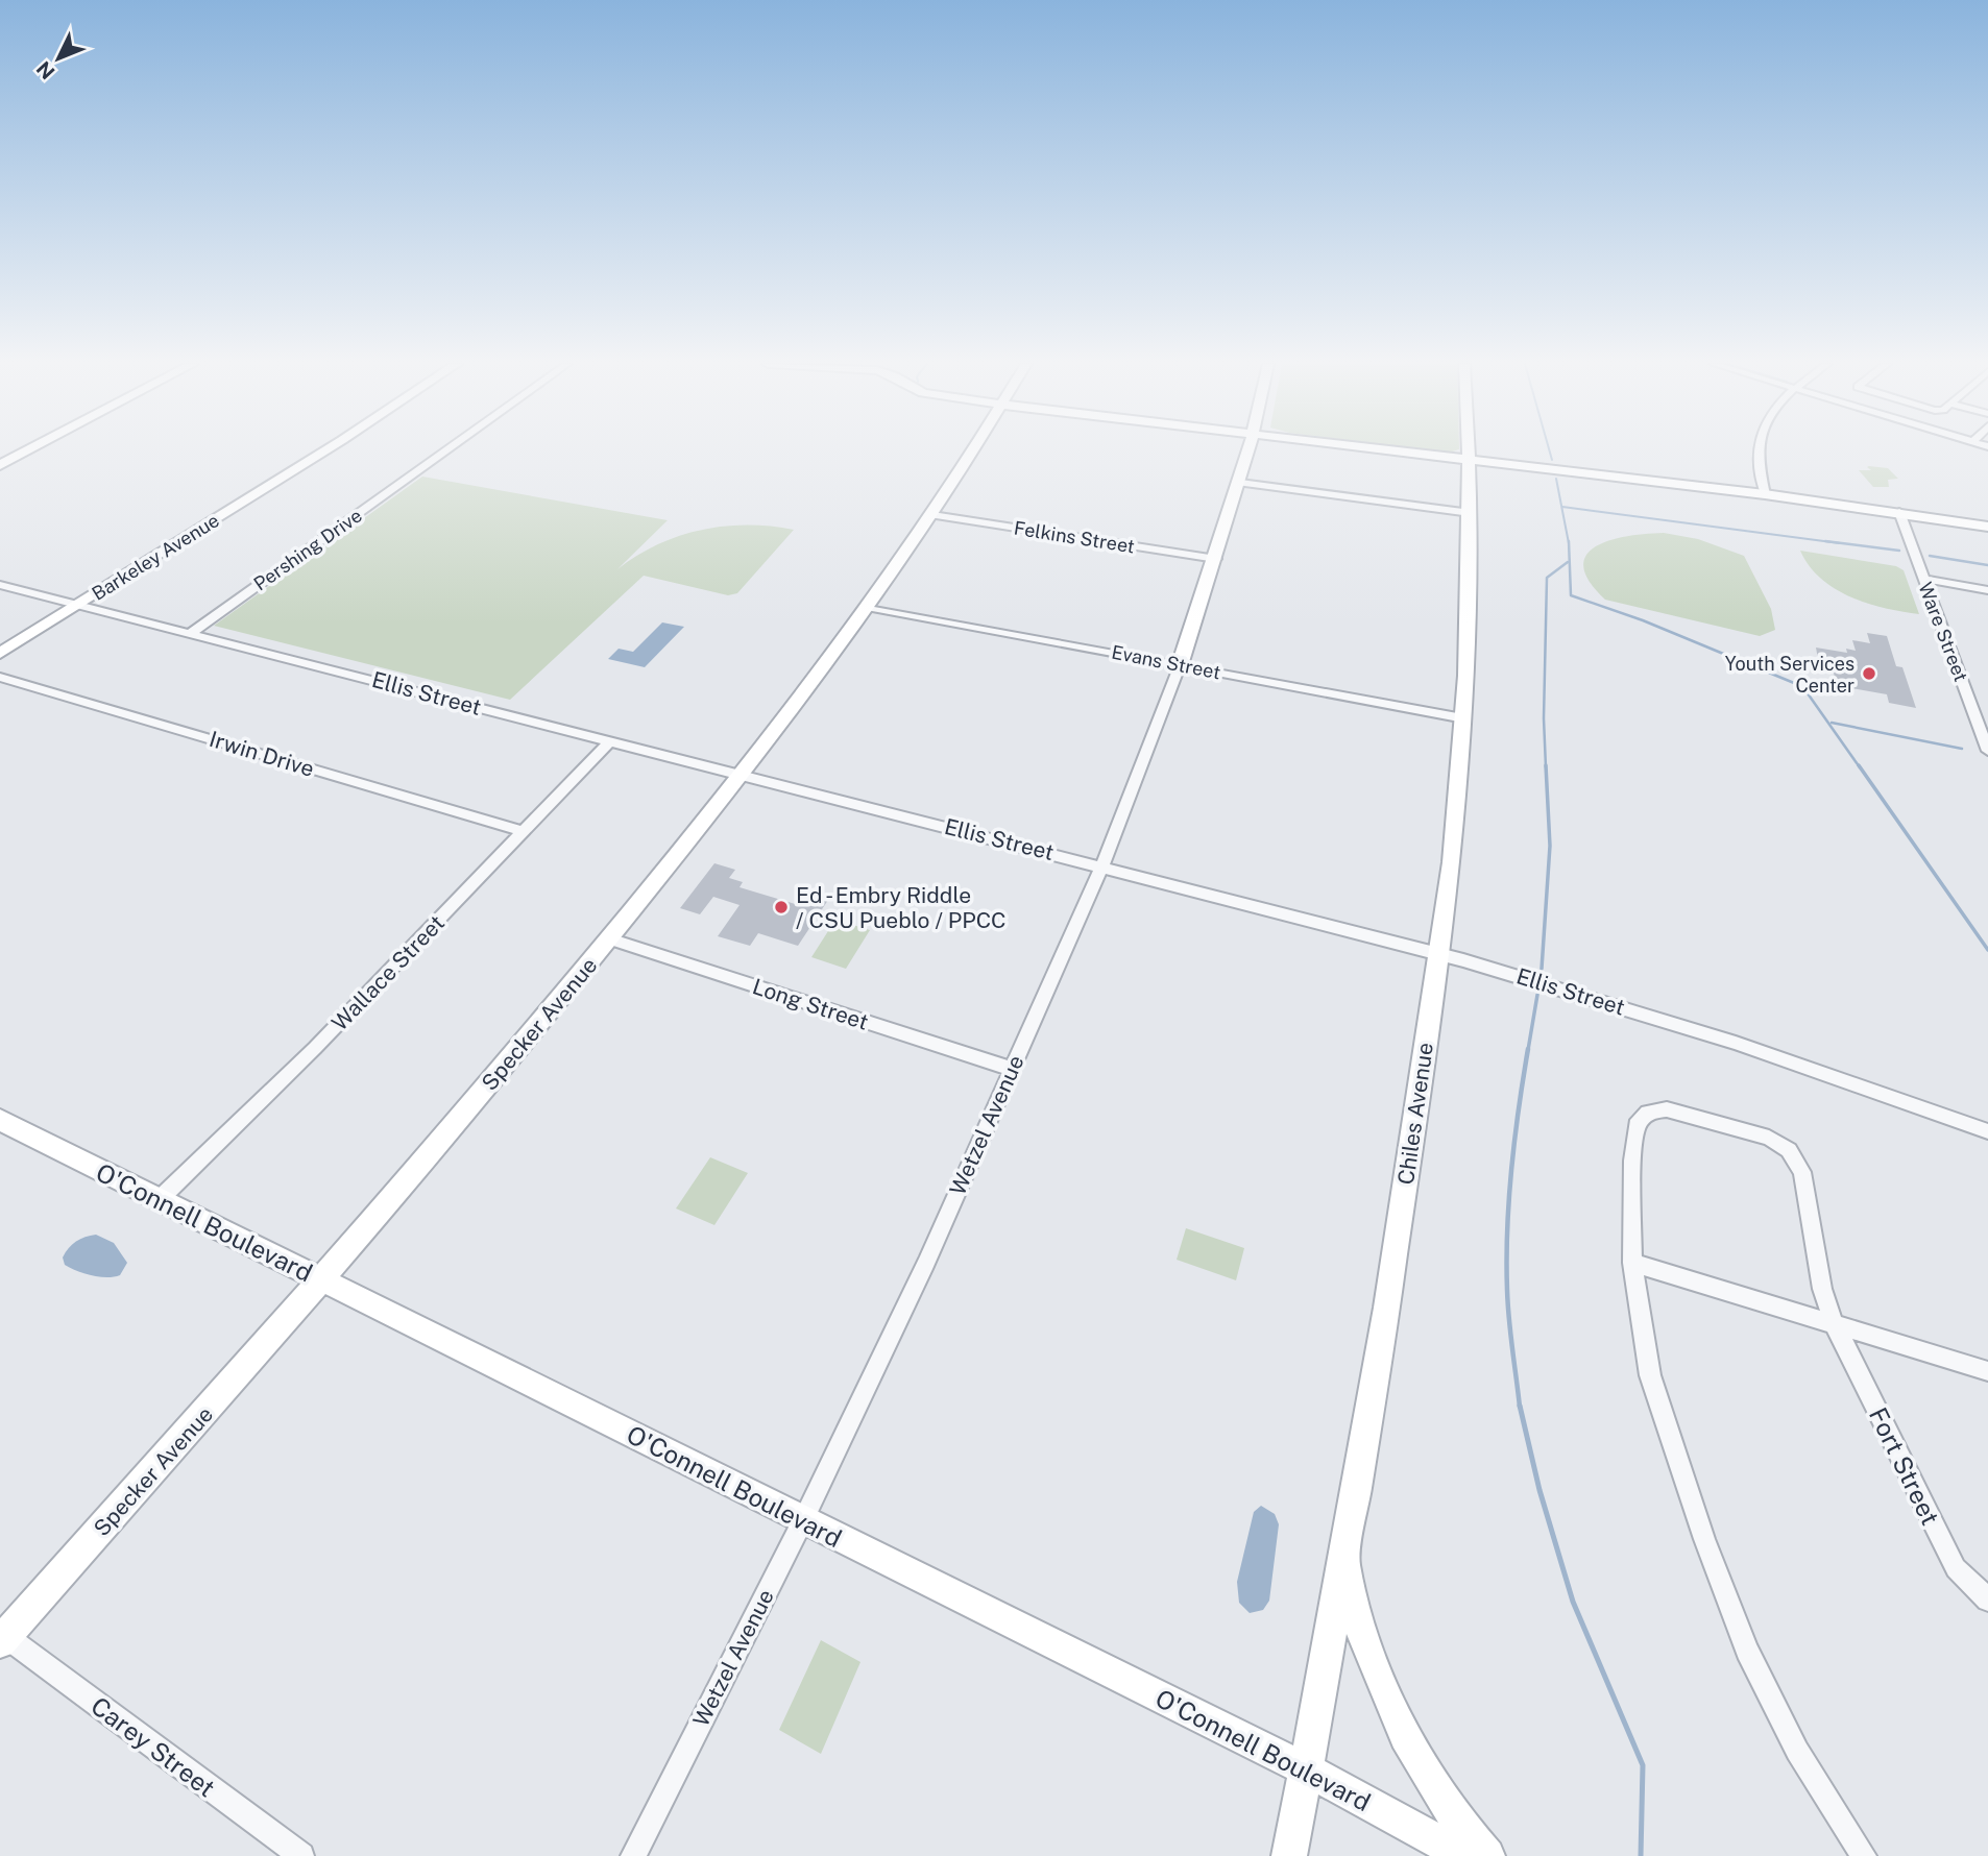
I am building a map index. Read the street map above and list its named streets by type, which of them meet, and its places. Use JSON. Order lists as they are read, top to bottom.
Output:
{
  "streets": {
    "street": [
      "Felkins Street",
      "Pershing Drive",
      "Barkeley Avenue",
      "Ware Street",
      "Evans Street",
      "Ellis Street",
      "Irwin Drive",
      "Wallace Street",
      "Long Street",
      "Specker Avenue",
      "Chiles Avenue",
      "Wetzel Avenue",
      "O'Connell Boulevard",
      "Fort Street",
      "Carey Street"
    ]
  },
  "crossings": [
    ["Felkins Street", "Specker Avenue"],
    ["Felkins Street", "Wetzel Avenue"],
    ["Pershing Drive", "Ellis Street"],
    ["Barkeley Avenue", "Ellis Street"],
    ["Evans Street", "Specker Avenue"],
    ["Evans Street", "Chiles Avenue"],
    ["Evans Street", "Wetzel Avenue"],
    ["Ellis Street", "Wallace Street"],
    ["Ellis Street", "Specker Avenue"],
    ["Ellis Street", "Chiles Avenue"],
    ["Ellis Street", "Wetzel Avenue"],
    ["Irwin Drive", "Wallace Street"],
    ["Wallace Street", "O'Connell Boulevard"],
    ["Long Street", "Specker Avenue"],
    ["Long Street", "Wetzel Avenue"],
    ["Specker Avenue", "O'Connell Boulevard"],
    ["Specker Avenue", "Carey Street"],
    ["Chiles Avenue", "O'Connell Boulevard"],
    ["Wetzel Avenue", "O'Connell Boulevard"]
  ],
  "places": ["Youth Services Center", "Ed - Embry Riddle / CSU Pueblo / PPCC"],
  "north": "bottom left"
}
